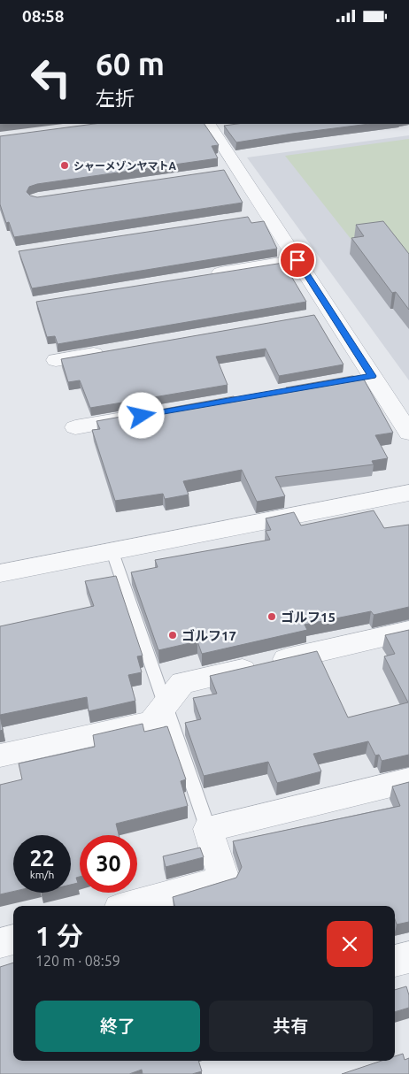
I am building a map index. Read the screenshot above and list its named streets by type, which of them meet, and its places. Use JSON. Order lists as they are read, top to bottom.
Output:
{
  "places": ["シャーメゾンヤマトA", "ゴルフ15", "ゴルフ17"],
  "page": {
    "status": "08:58",
    "turn": ["60 m", "左折"],
    "speed": "22 km/h",
    "limit": "30",
    "heading": ["1 分", "120 m · 08:59"],
    "buttons": ["終了", "共有"]
  }
}
